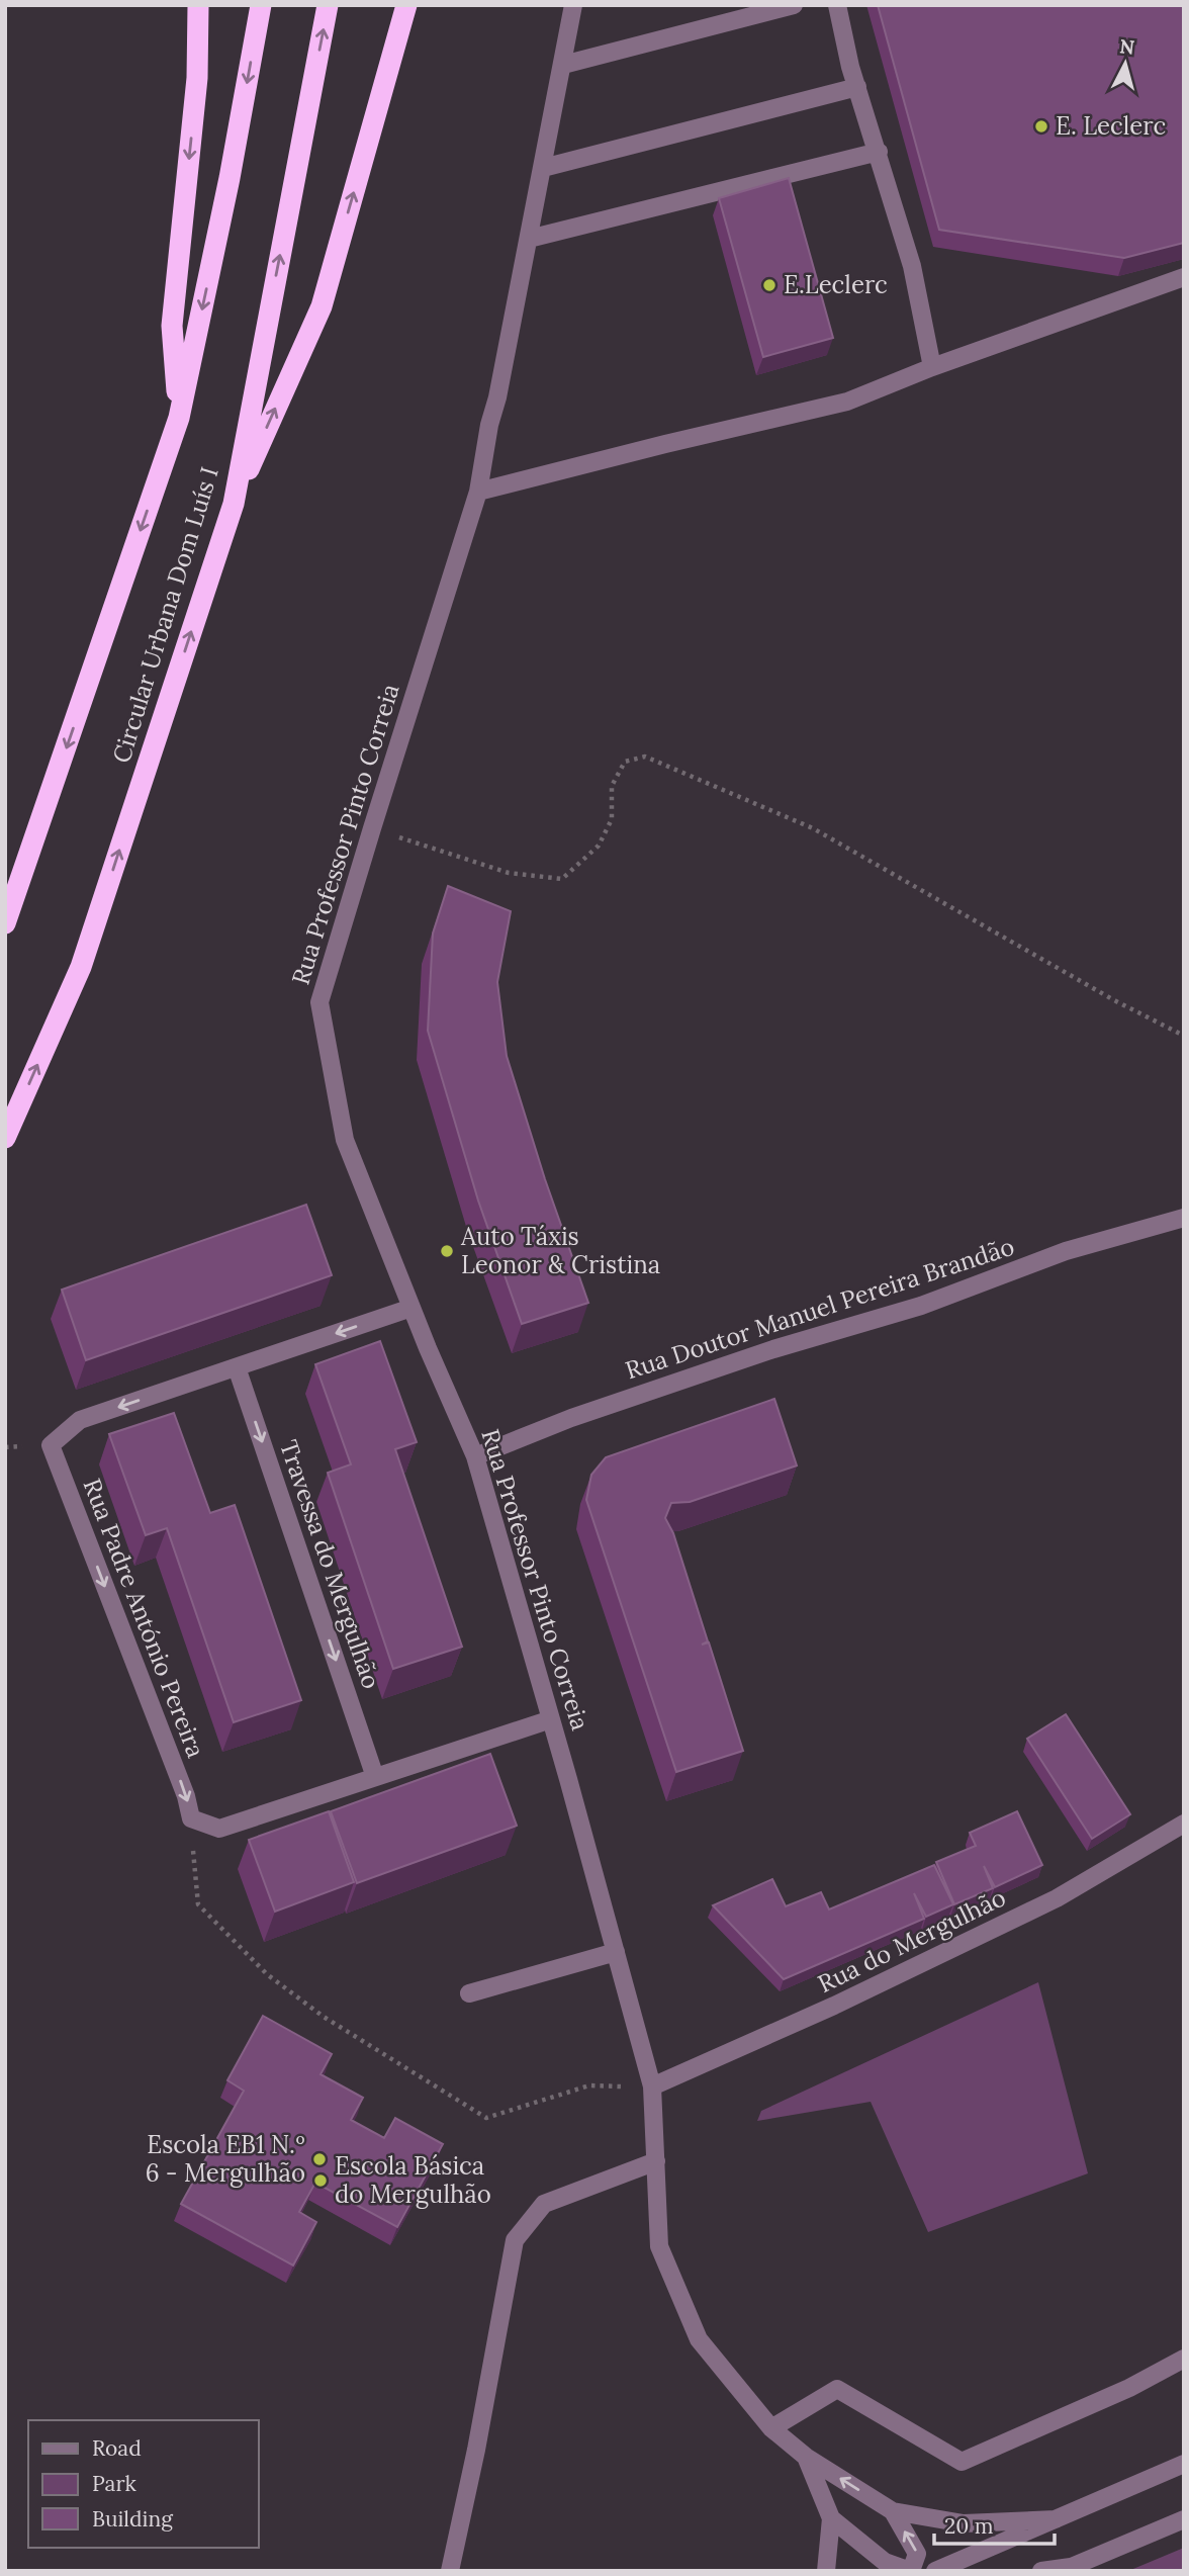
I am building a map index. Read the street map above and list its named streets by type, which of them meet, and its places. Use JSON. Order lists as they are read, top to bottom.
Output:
{
  "streets": {
    "highway": ["Circular Urbana Dom Luís I"],
    "street": [
      "Rua Professor Pinto Correia",
      "Rua Doutor Manuel Pereira Brandão",
      "Travessa do Mergulhão",
      "Rua Padre António Pereira",
      "Rua do Mergulhão"
    ]
  },
  "crossings": [
    ["Rua Professor Pinto Correia", "Rua Doutor Manuel Pereira Brandão"],
    ["Rua Professor Pinto Correia", "Rua Padre António Pereira"],
    ["Rua Professor Pinto Correia", "Rua do Mergulhão"],
    ["Travessa do Mergulhão", "Rua Padre António Pereira"]
  ],
  "one_way": ["Travessa do Mergulhão"],
  "places": [
    "E. Leclerc",
    "E.Leclerc",
    "Auto Táxis Leonor & Cristina",
    "Escola EB1 N.º 6 - Mergulhão",
    "Escola Básica do Mergulhão"
  ],
  "legend": ["Road", "Park", "Building"],
  "scale_bar": "20 m",
  "north": "top"
}
